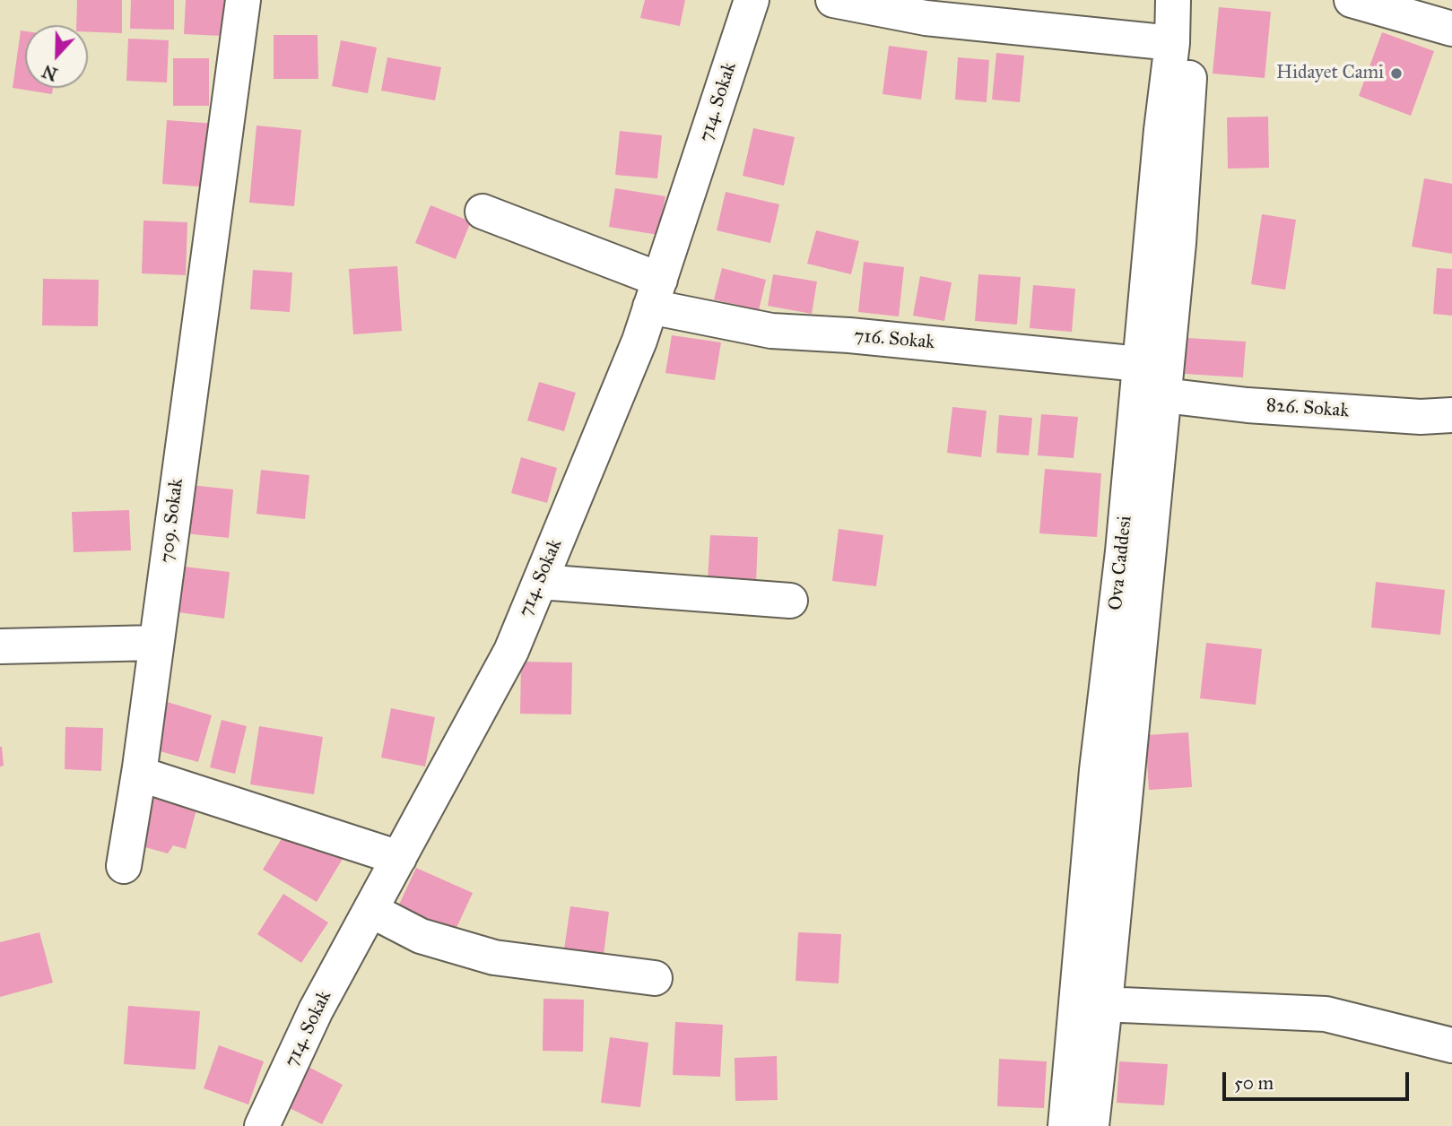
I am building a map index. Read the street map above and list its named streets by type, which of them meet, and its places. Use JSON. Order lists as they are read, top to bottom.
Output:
{
  "streets": {
    "street": [
      "714. Sokak",
      "716. Sokak",
      "826. Sokak",
      "709. Sokak",
      "Ova Caddesi"
    ]
  },
  "crossings": [
    ["714. Sokak", "716. Sokak"],
    ["716. Sokak", "Ova Caddesi"],
    ["826. Sokak", "Ova Caddesi"]
  ],
  "places": ["Hidayet Cami"],
  "scale_bar": "50 m",
  "north": "bottom"
}
